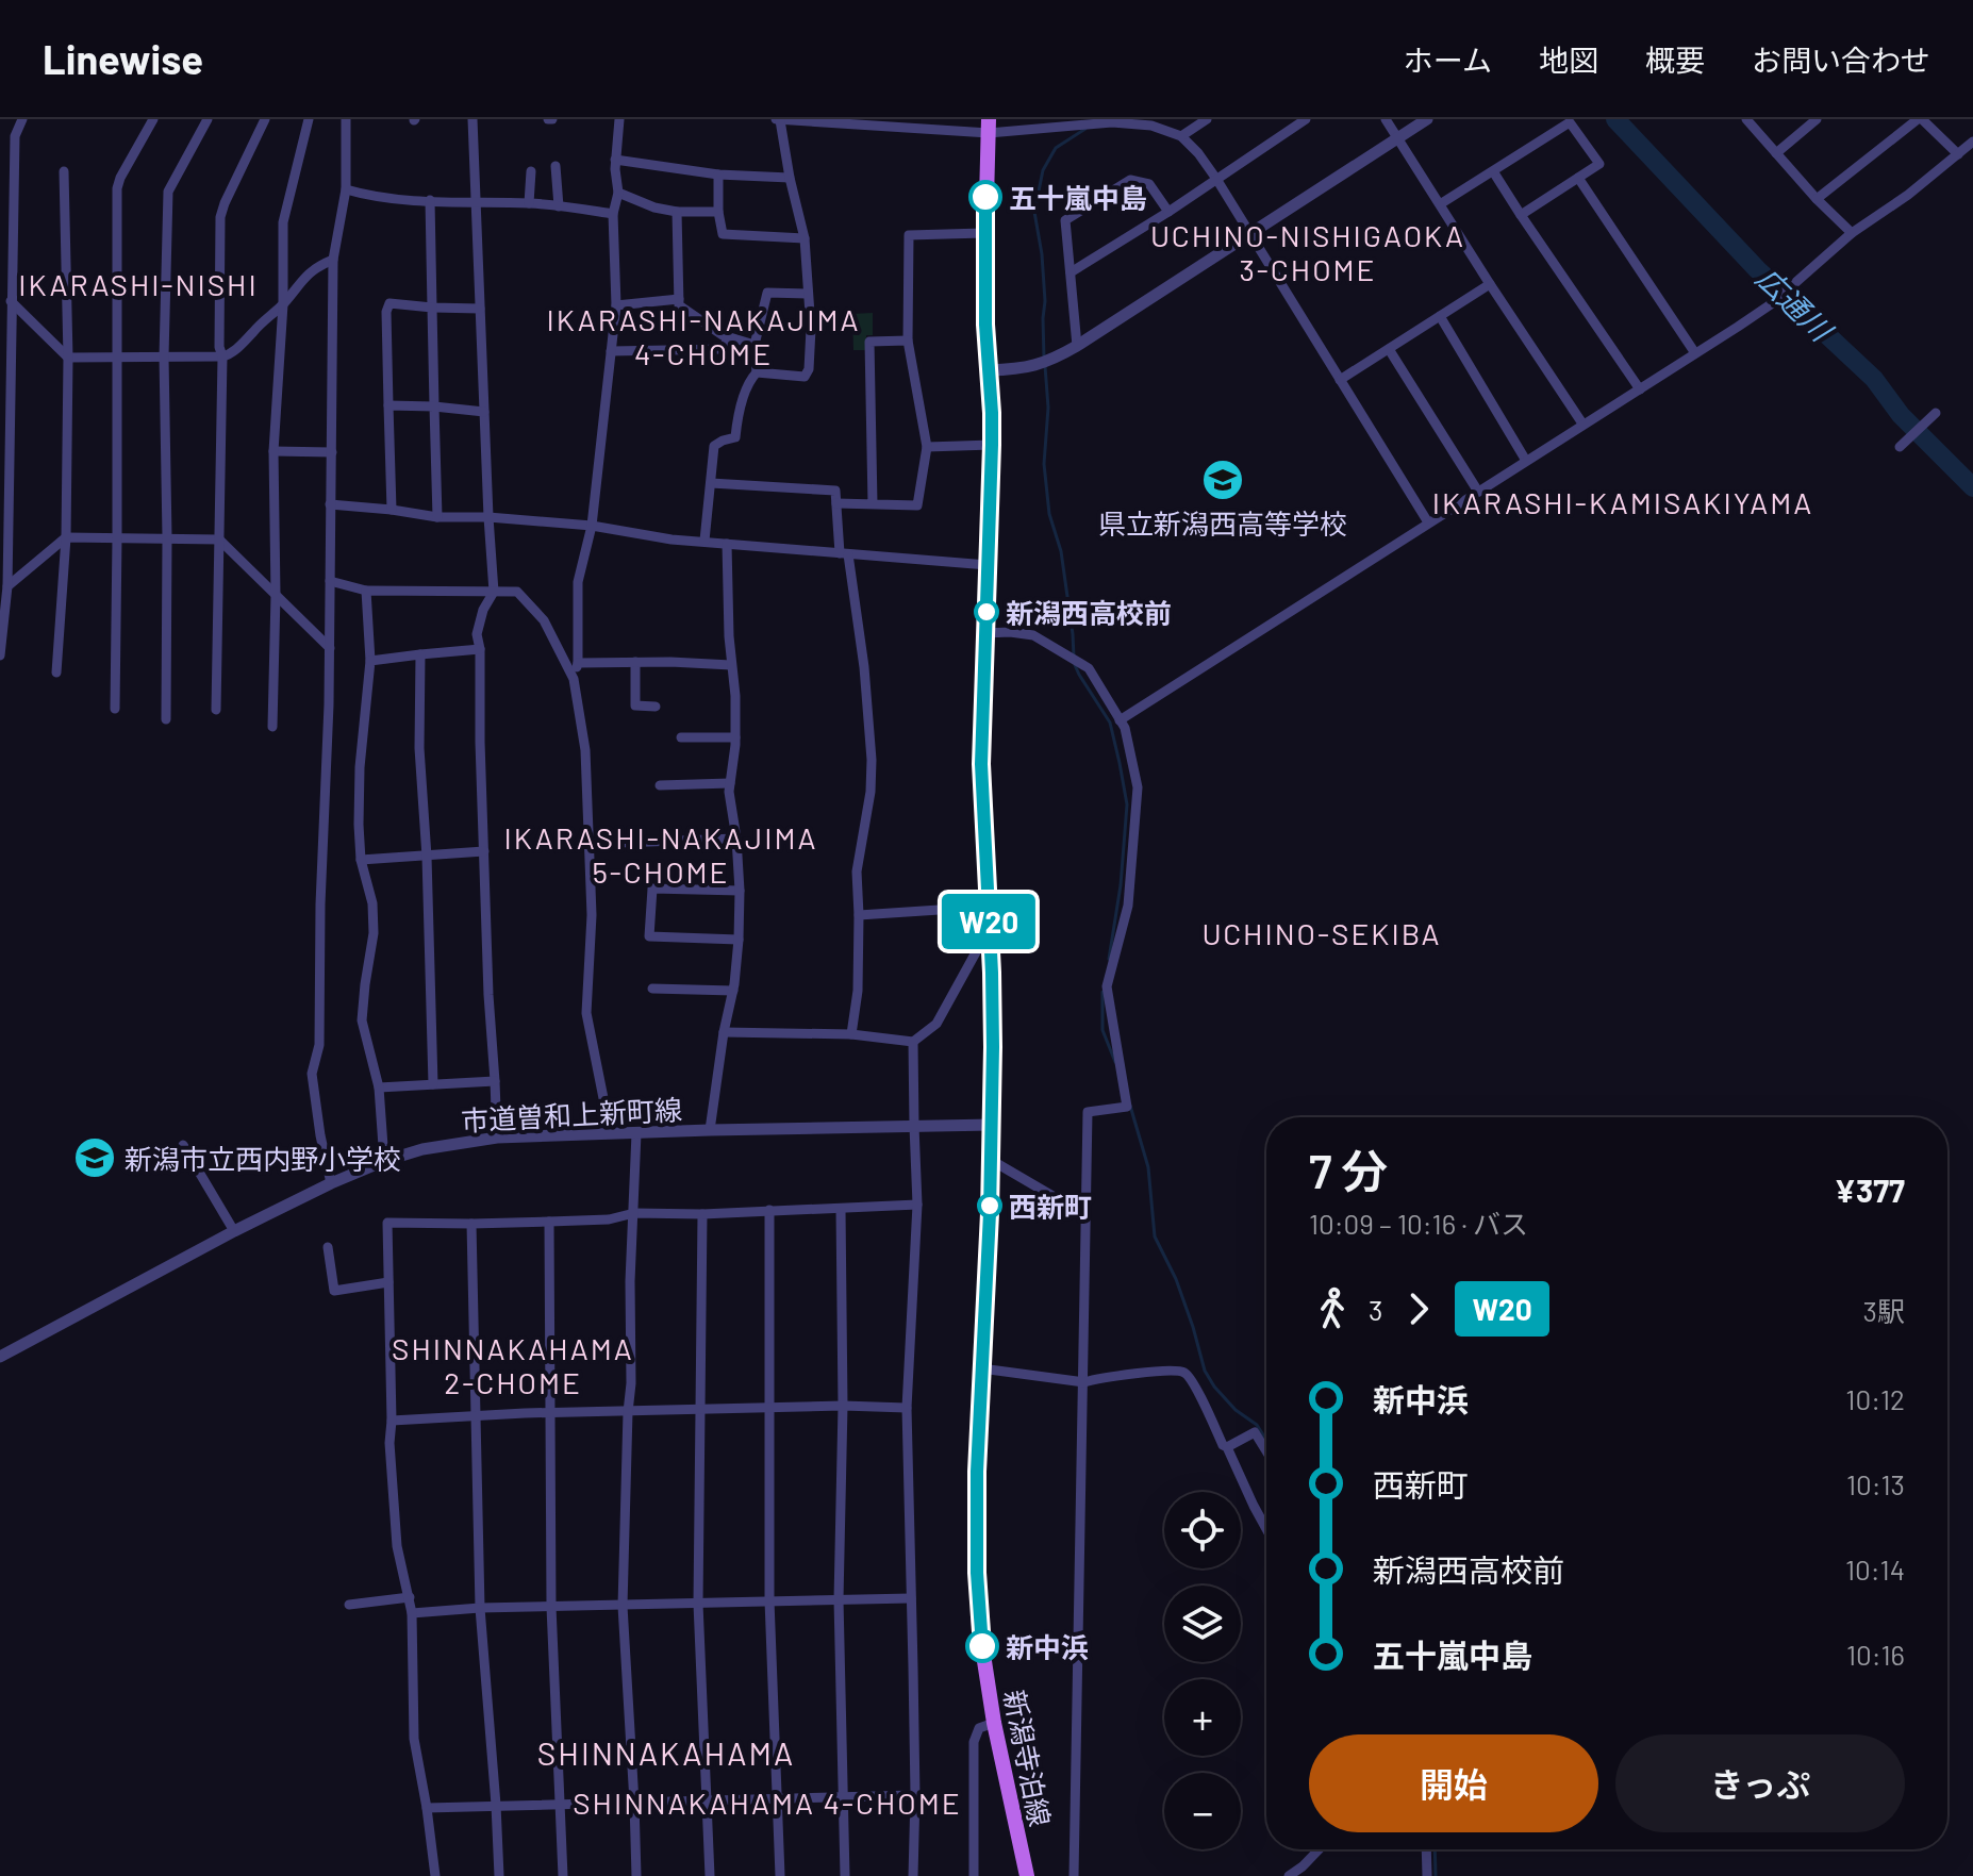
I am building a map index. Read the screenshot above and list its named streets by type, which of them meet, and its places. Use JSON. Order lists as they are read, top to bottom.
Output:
{
  "streets": {
    "main road": ["新潟寺泊線"],
    "street": ["市道曽和上新町線"]
  },
  "crossings": [
    ["市道曽和上新町線", "新潟寺泊線"]
  ],
  "districts": [
    "UCHINO-NISHIGAOKA 3-CHOME",
    "IKARASHI-NISHI",
    "IKARASHI-NAKAJIMA 4-CHOME",
    "IKARASHI-KAMISAKIYAMA",
    "IKARASHI-NAKAJIMA 5-CHOME",
    "UCHINO-SEKIBA",
    "SHINNAKAHAMA 2-CHOME",
    "SHINNAKAHAMA",
    "SHINNAKAHAMA 4-CHOME"
  ],
  "water": ["広通川"],
  "places": {
    "other": [
      "五十嵐中島",
      "新潟西高校前",
      "西新町",
      "新中浜"
    ],
    "school or university": ["県立新潟西高等学校", "新潟市立西内野小学校"]
  },
  "lines": ["bus line W20"],
  "page": {
    "header": "Linewise",
    "nav": [
      "ホーム",
      "地図",
      "概要",
      "お問い合わせ"
    ],
    "on_map": "W20",
    "heading": ["7 分", "10:09 – 10:16 · バス", "¥377"],
    "legs": ["3", "W20", "3駅"],
    "list": [
      {
        "name": "新中浜",
        "value": "10:12"
      },
      {
        "name": "西新町",
        "value": "10:13"
      },
      {
        "name": "新潟西高校前",
        "value": "10:14"
      },
      {
        "name": "五十嵐中島",
        "value": "10:16"
      }
    ],
    "map_buttons": ["+", "−"],
    "buttons": ["開始", "きっぷ"]
  }
}
